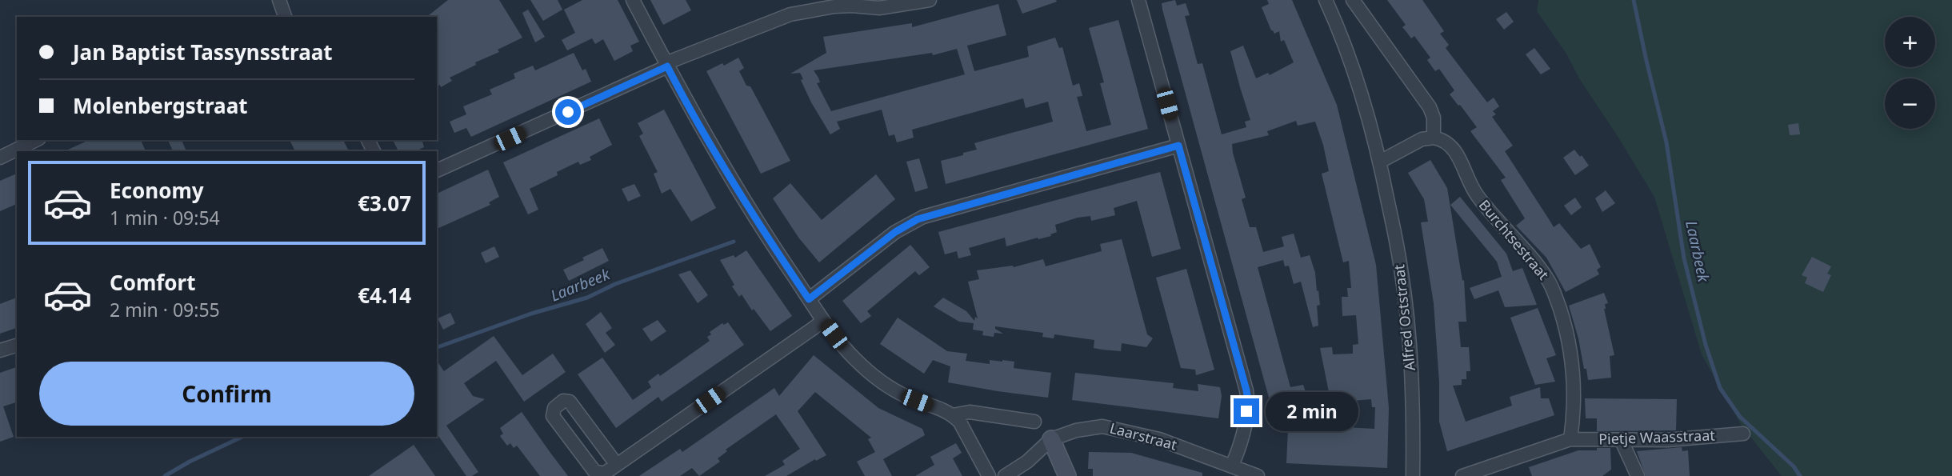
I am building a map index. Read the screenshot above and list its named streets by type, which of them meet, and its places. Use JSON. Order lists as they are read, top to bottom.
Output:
{
  "streets": {
    "street": [
      "Burchtsestraat",
      "Alfred Oststraat",
      "Laarstraat",
      "Pietje Waasstraat"
    ]
  },
  "crossings": [
    ["Burchtsestraat", "Pietje Waasstraat"]
  ],
  "water": ["Laarbeek"],
  "page": {
    "map_buttons": ["+", "−"],
    "banner": ["Jan Baptist Tassynsstraat", "Molenbergstraat"],
    "list": [
      {
        "name": "Economy",
        "note": "1 min · 09:54",
        "value": "€3.07"
      },
      {
        "name": "Comfort",
        "note": "2 min · 09:55",
        "value": "€4.14"
      }
    ],
    "buttons": "Confirm",
    "bubble": "2 min"
  }
}
